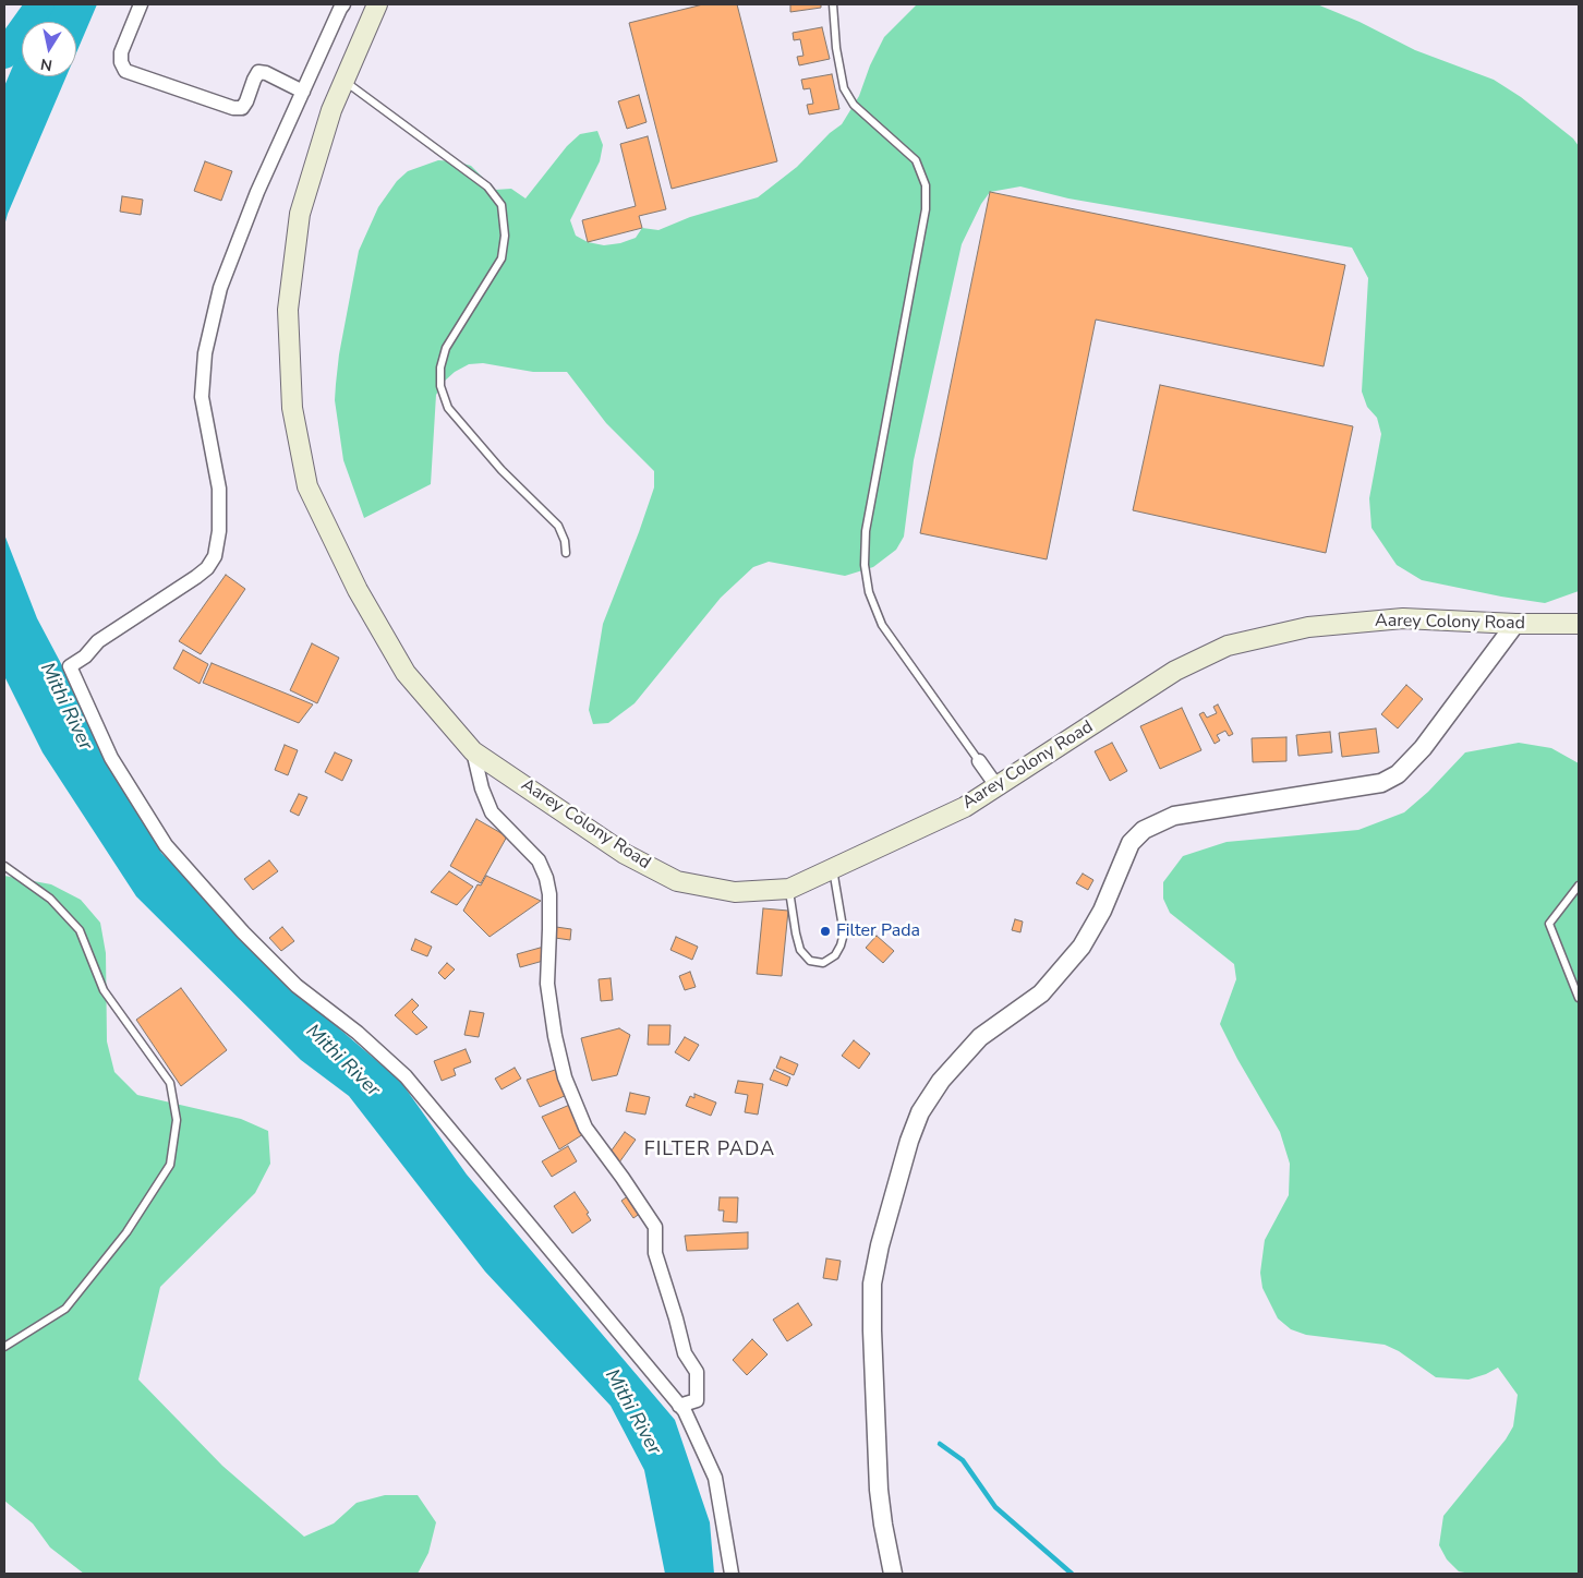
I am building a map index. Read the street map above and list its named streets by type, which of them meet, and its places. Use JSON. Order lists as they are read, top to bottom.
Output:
{
  "streets": {
    "main road": ["Aarey Colony Road"]
  },
  "districts": ["FILTER PADA"],
  "water": ["Mithi River"],
  "places": ["Filter Pada"],
  "north": "bottom"
}
